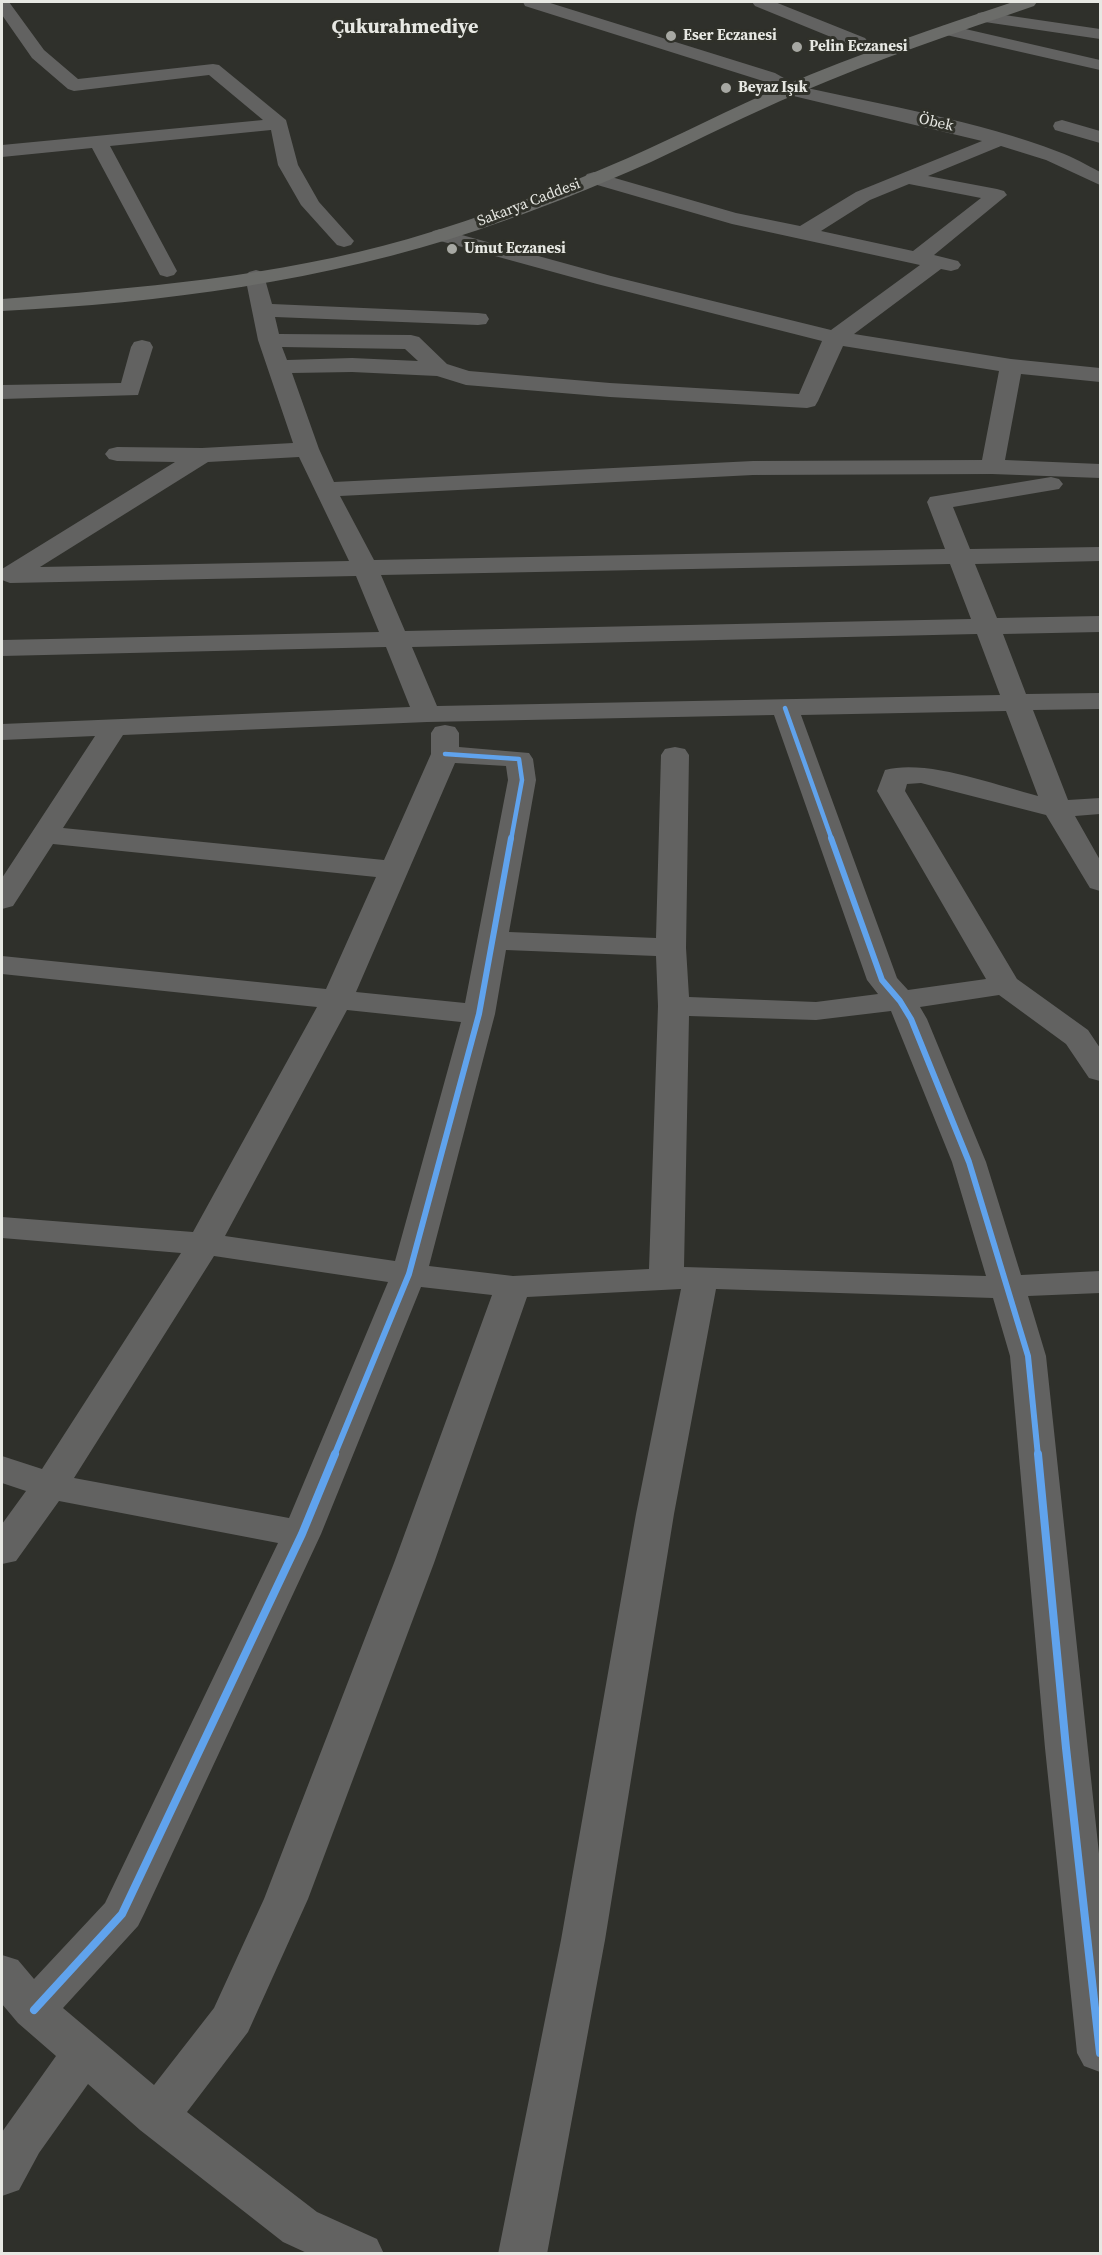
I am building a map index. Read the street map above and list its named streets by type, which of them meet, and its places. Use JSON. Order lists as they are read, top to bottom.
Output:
{
  "streets": {
    "main road": ["Sakarya Caddesi"],
    "street": ["Öbek"]
  },
  "crossings": [
    ["Öbek", "Sakarya Caddesi"]
  ],
  "districts": ["Çukurahmediye"],
  "places": [
    "Eser Eczanesi",
    "Pelin Eczanesi",
    "Beyaz Işık",
    "Umut Eczanesi"
  ]
}
